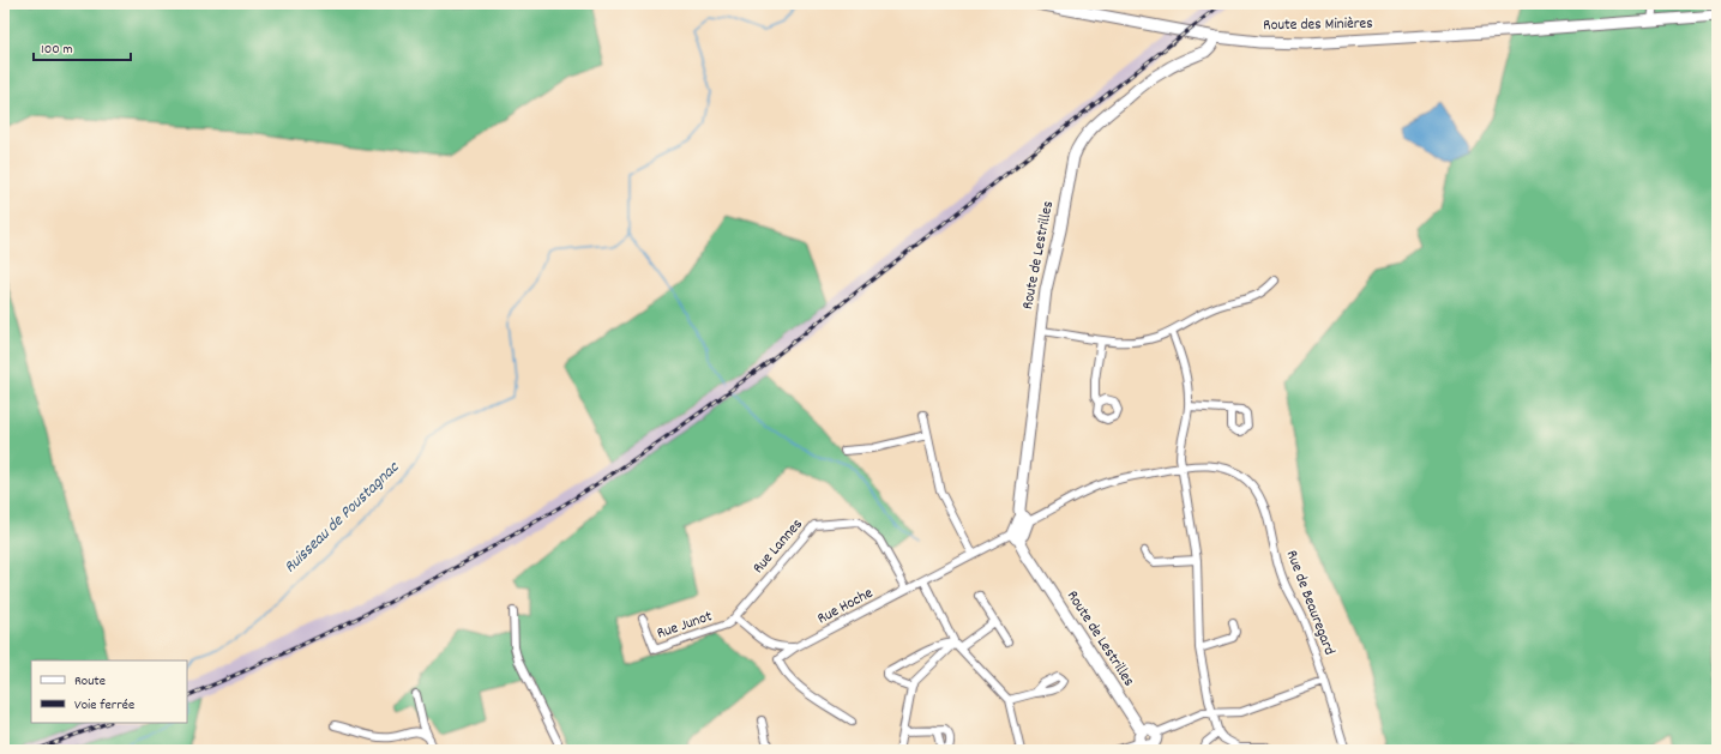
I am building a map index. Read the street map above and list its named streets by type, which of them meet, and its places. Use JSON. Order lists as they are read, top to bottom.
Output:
{
  "streets": {
    "street": [
      "Route des Minières",
      "Route de Lestrilles",
      "Rue Lannes",
      "Rue de Beauregard",
      "Rue Hoche",
      "Rue Junot"
    ]
  },
  "crossings": [
    ["Route des Minières", "Route de Lestrilles"],
    ["Route de Lestrilles", "Rue de Beauregard"],
    ["Route de Lestrilles", "Rue Hoche"],
    ["Rue Lannes", "Rue Hoche"],
    ["Rue Lannes", "Rue Junot"]
  ],
  "water": ["Ruisseau de Poustagnac"],
  "legend": ["Route", "Voie ferrée"],
  "scale_bar": "100 m"
}
